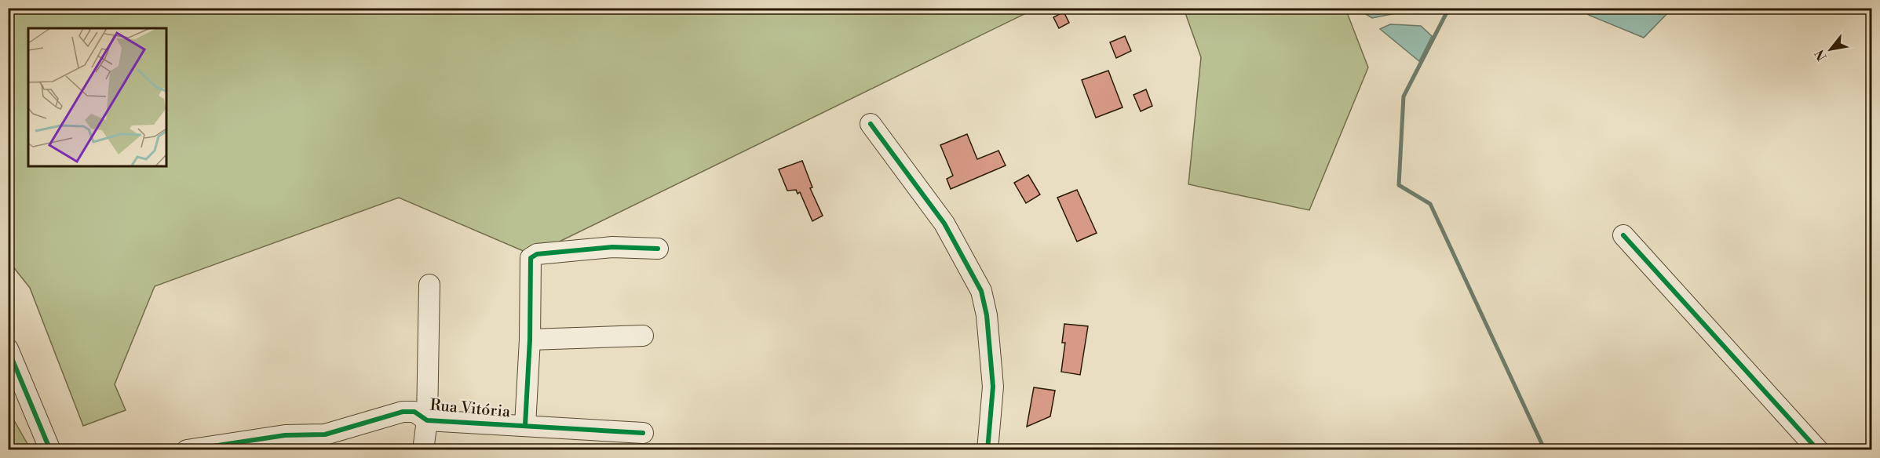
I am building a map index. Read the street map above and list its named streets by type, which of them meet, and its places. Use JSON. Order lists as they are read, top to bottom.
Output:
{
  "streets": {
    "street": ["Rua Vitória"]
  },
  "north": "bottom left"
}
